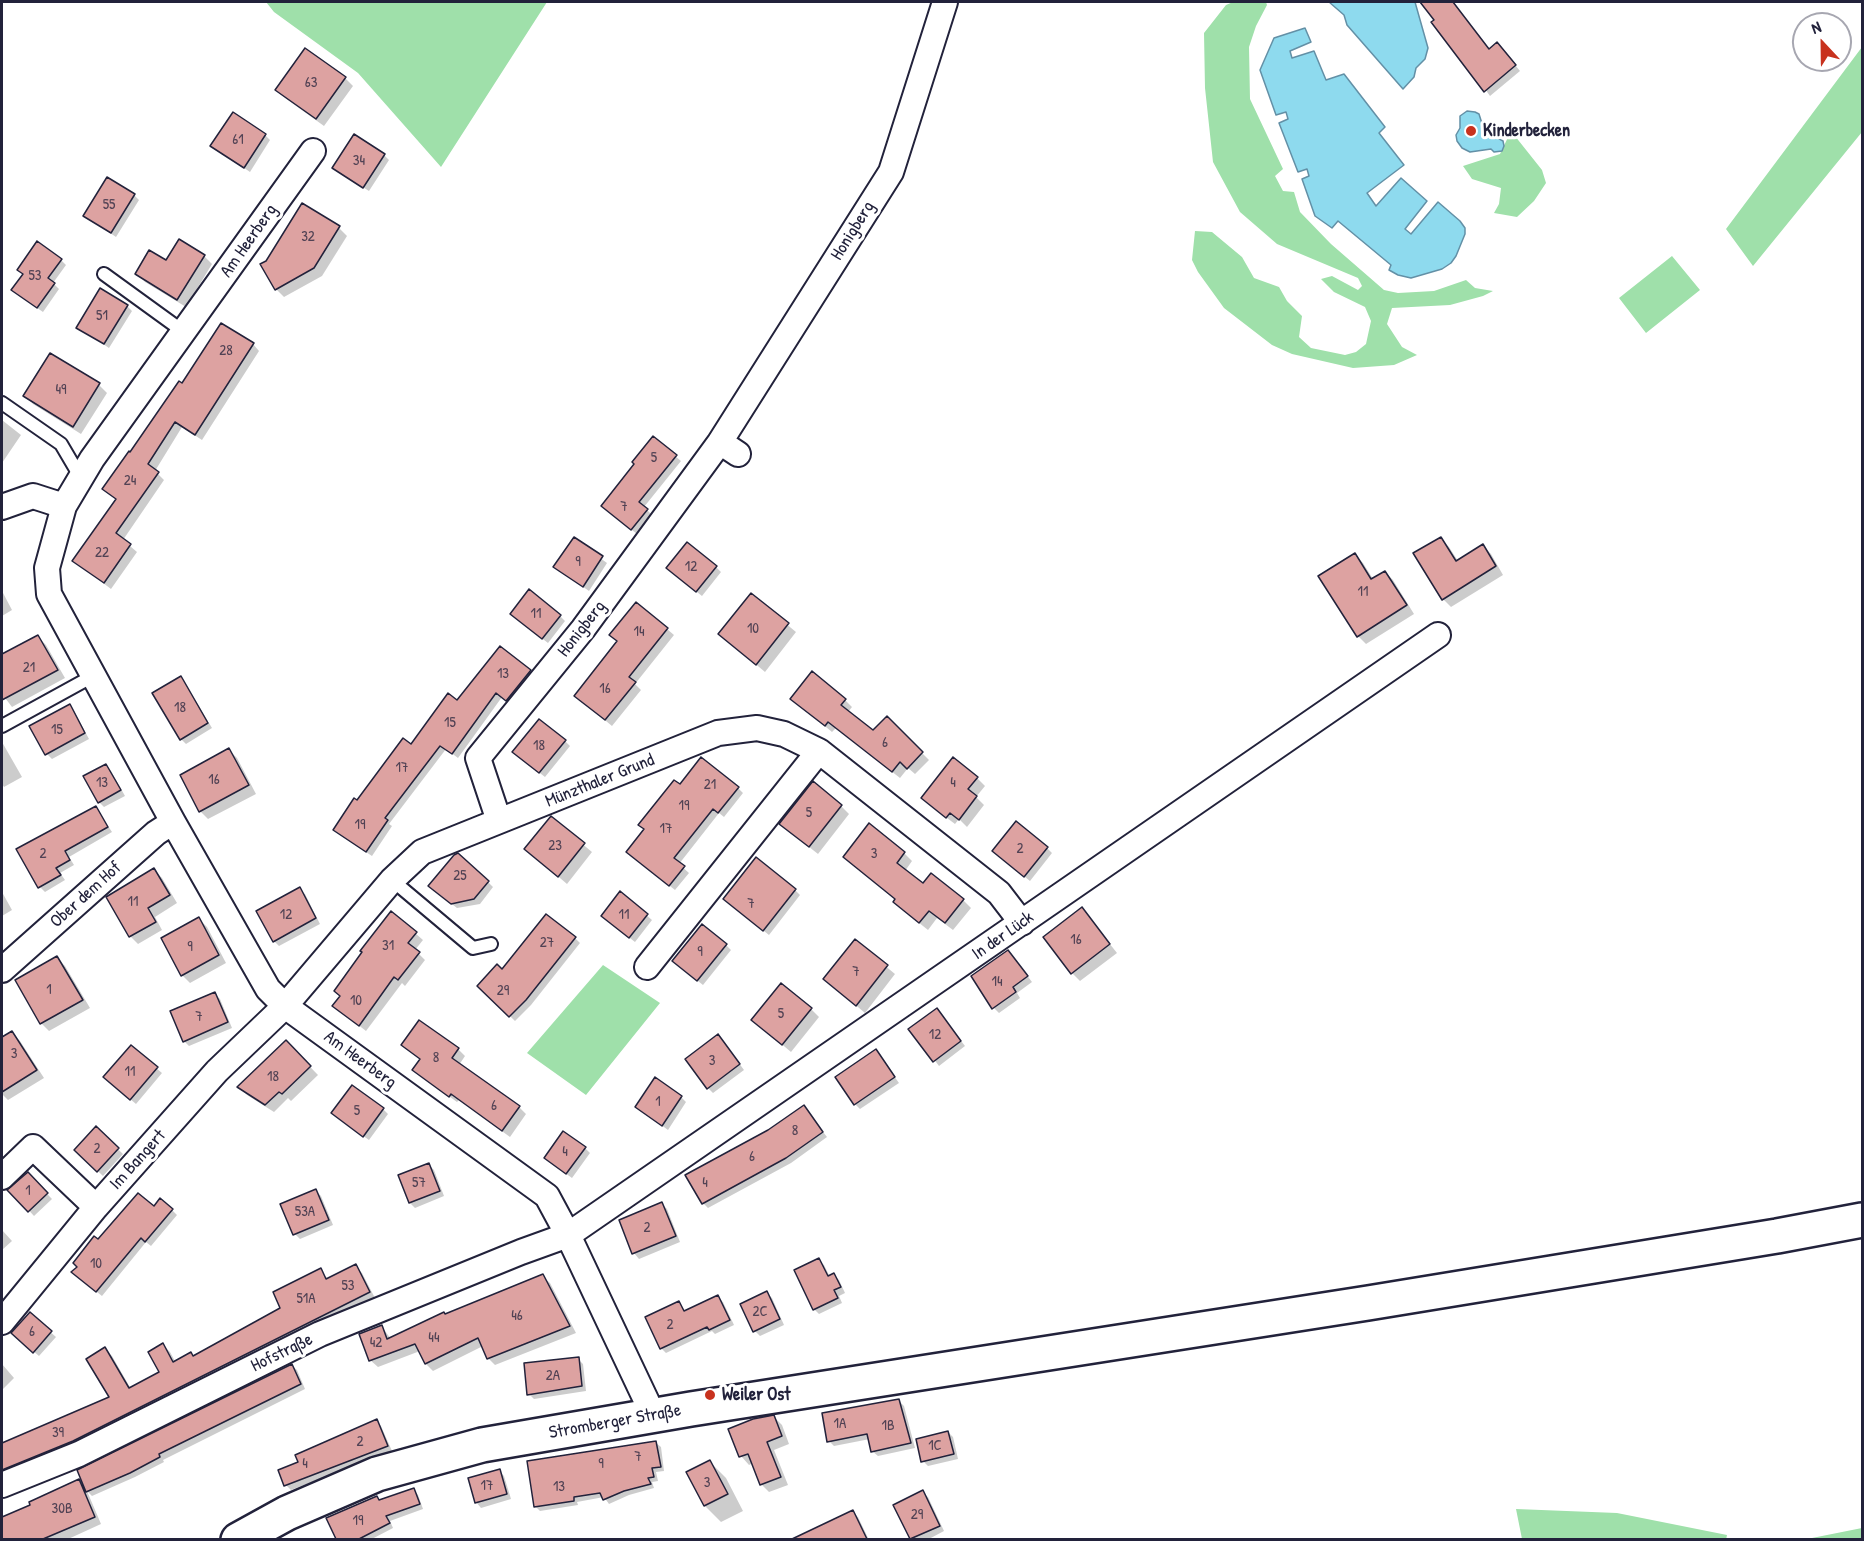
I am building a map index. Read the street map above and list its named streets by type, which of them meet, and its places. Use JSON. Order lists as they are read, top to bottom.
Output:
{
  "streets": {
    "main road": ["Stromberger Straße"],
    "street": [
      "Honigberg",
      "Am Heerberg",
      "Münzthaler Grund",
      "Ober dem Hof",
      "In der Lück",
      "Im Bangert",
      "Hofstraße"
    ]
  },
  "crossings": [
    ["Honigberg", "Münzthaler Grund"],
    ["Am Heerberg", "Münzthaler Grund"],
    ["Am Heerberg", "Ober dem Hof"],
    ["Am Heerberg", "In der Lück"],
    ["Am Heerberg", "Im Bangert"],
    ["Am Heerberg", "Hofstraße"],
    ["Am Heerberg", "Stromberger Straße"],
    ["Münzthaler Grund", "In der Lück"],
    ["Münzthaler Grund", "Im Bangert"],
    ["In der Lück", "Hofstraße"]
  ],
  "places": ["Kinderbecken", "Weiler Ost"],
  "house_numbers": [
    "63",
    "61",
    "34",
    "55",
    "32",
    "53",
    "51",
    "28",
    "49",
    "5",
    "24",
    "7",
    "22",
    "9",
    "12",
    "11",
    "11",
    "10",
    "14",
    "21",
    "13",
    "16",
    "18",
    "15",
    "15",
    "6",
    "18",
    "17",
    "16",
    "13",
    "4",
    "21",
    "19",
    "5",
    "19",
    "17",
    "23",
    "2",
    "2",
    "3",
    "25",
    "11",
    "7",
    "12",
    "11",
    "16",
    "27",
    "31",
    "9",
    "9",
    "7",
    "14",
    "1",
    "29",
    "10",
    "5",
    "7",
    "12",
    "3",
    "8",
    "3",
    "11",
    "18",
    "1",
    "6",
    "5",
    "8",
    "2",
    "4",
    "6",
    "57",
    "4",
    "1",
    "53A",
    "2",
    "10",
    "53",
    "51A",
    "2C",
    "46",
    "2",
    "6",
    "44",
    "42",
    "2A",
    "1A",
    "1B",
    "39",
    "2",
    "1C",
    "7",
    "4",
    "9",
    "3",
    "17",
    "13",
    "30B",
    "29",
    "19"
  ],
  "north": "top"
}
